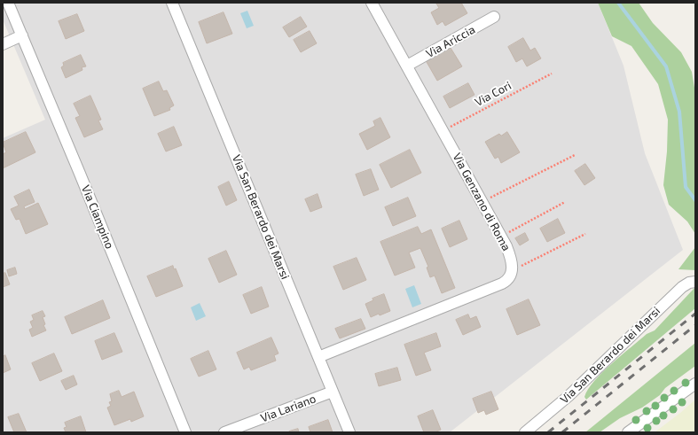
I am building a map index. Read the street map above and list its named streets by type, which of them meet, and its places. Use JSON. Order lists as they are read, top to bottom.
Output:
{
  "streets": {
    "street": [
      "Via Ariccia",
      "Via Genzano di Roma",
      "Via Ciampino",
      "Via San Berardo dei Marsi",
      "Via Lariano"
    ],
    "path": ["Via Cori"]
  },
  "crossings": [
    ["Via Ariccia", "Via Genzano di Roma"],
    ["Via Cori", "Via Genzano di Roma"],
    ["Via San Berardo dei Marsi", "Via Lariano"]
  ]
}
